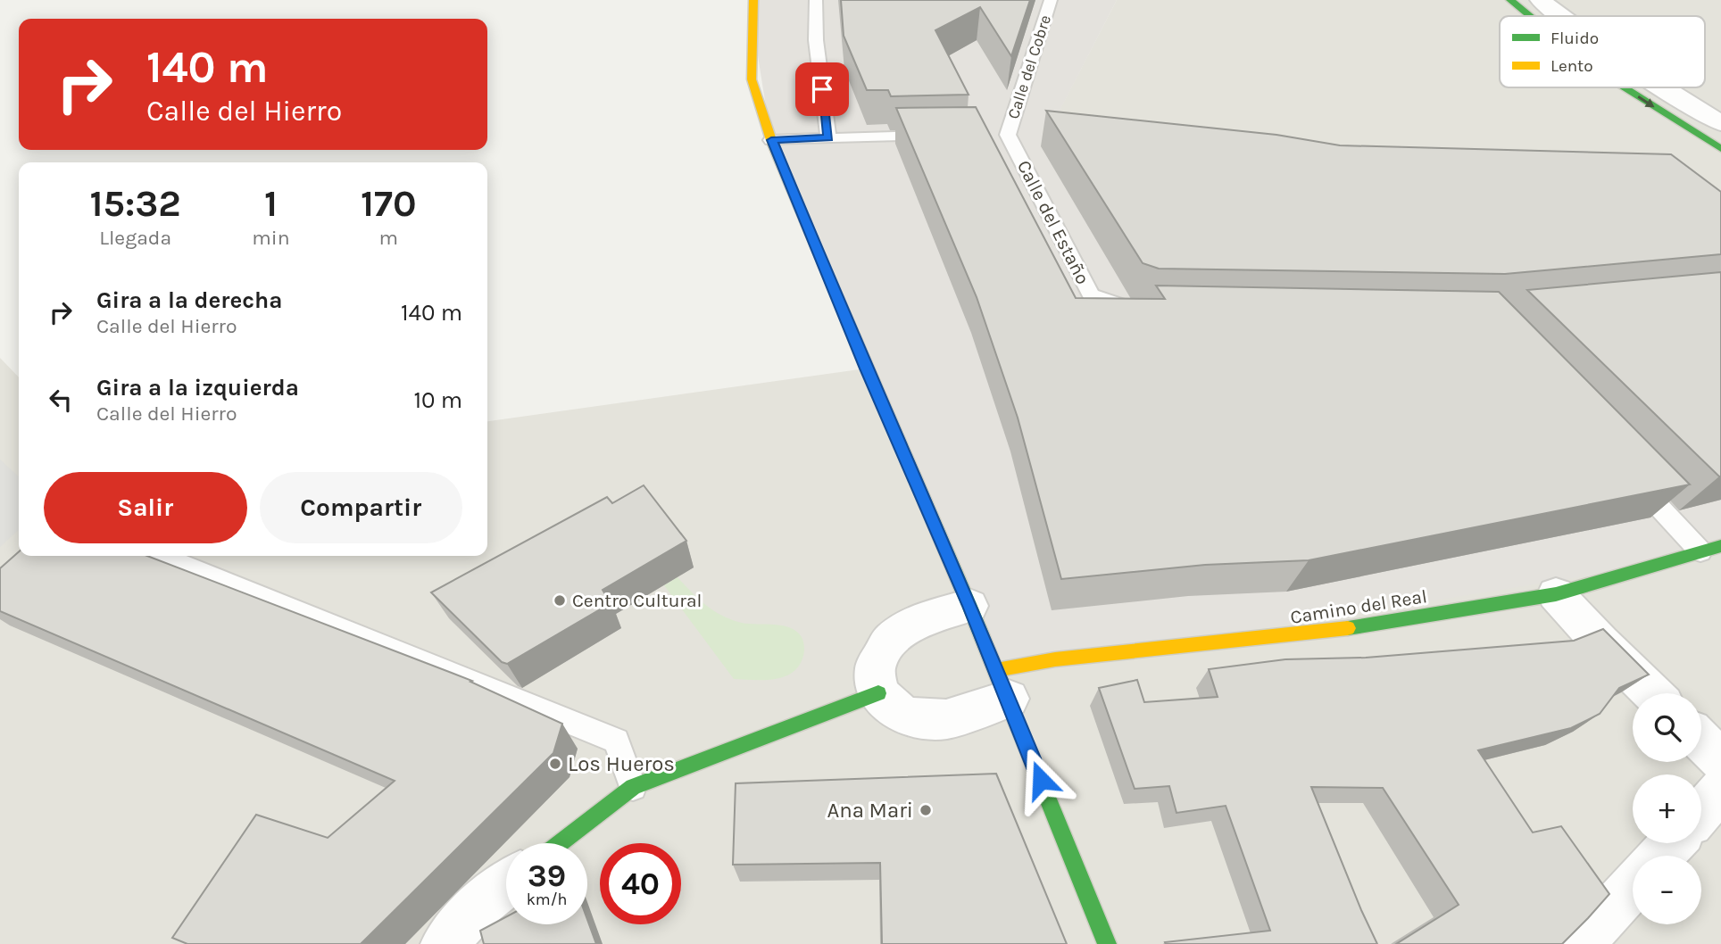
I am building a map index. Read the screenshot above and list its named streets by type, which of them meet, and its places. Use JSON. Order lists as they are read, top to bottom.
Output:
{
  "streets": {
    "street": ["Camino del Real"],
    "lane": ["Calle del Cobre", "Calle del Estaño"]
  },
  "crossings": [
    ["Calle del Cobre", "Calle del Estaño"]
  ],
  "places": ["Centro Cultural", "Los Hueros", "Ana Mari"],
  "legend": ["Fluido", "Lento"],
  "page": {
    "turn": ["140 m", "Calle del Hierro"],
    "eta": [
      "15:32",
      "Llegada",
      "1",
      "min",
      "170",
      "m"
    ],
    "list": [
      {
        "name": "Gira a la derecha",
        "note": "Calle del Hierro",
        "value": "140 m"
      },
      {
        "name": "Gira a la izquierda",
        "note": "Calle del Hierro",
        "value": "10 m"
      }
    ],
    "buttons": ["Salir", "Compartir"],
    "map_buttons": ["+", "−"],
    "speed": "39 km/h",
    "limit": "40"
  }
}
